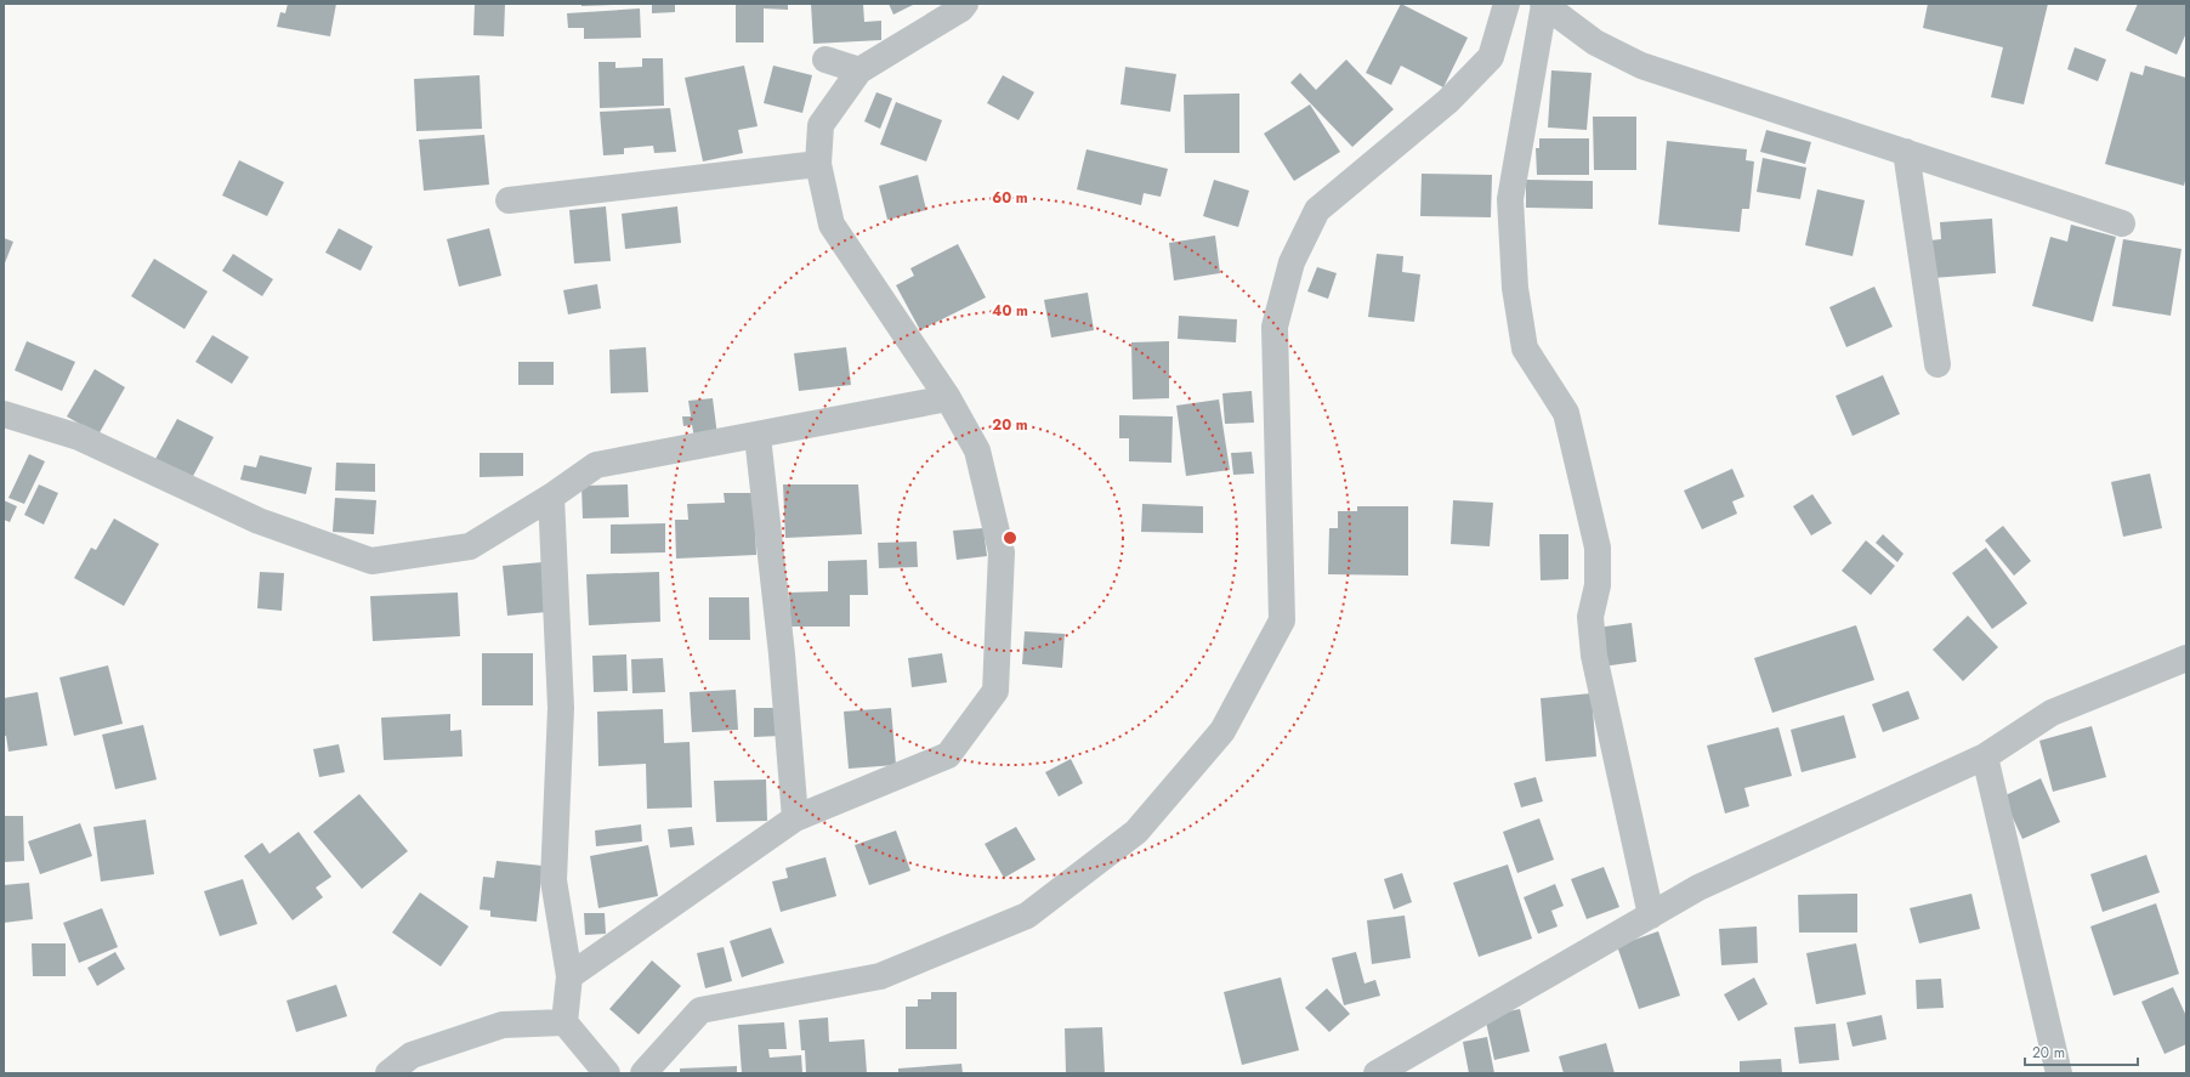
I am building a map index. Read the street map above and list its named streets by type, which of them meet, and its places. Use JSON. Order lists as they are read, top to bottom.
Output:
{
  "scale_bar": "20 m",
  "rings": ["60 m", "40 m", "20 m"]
}
